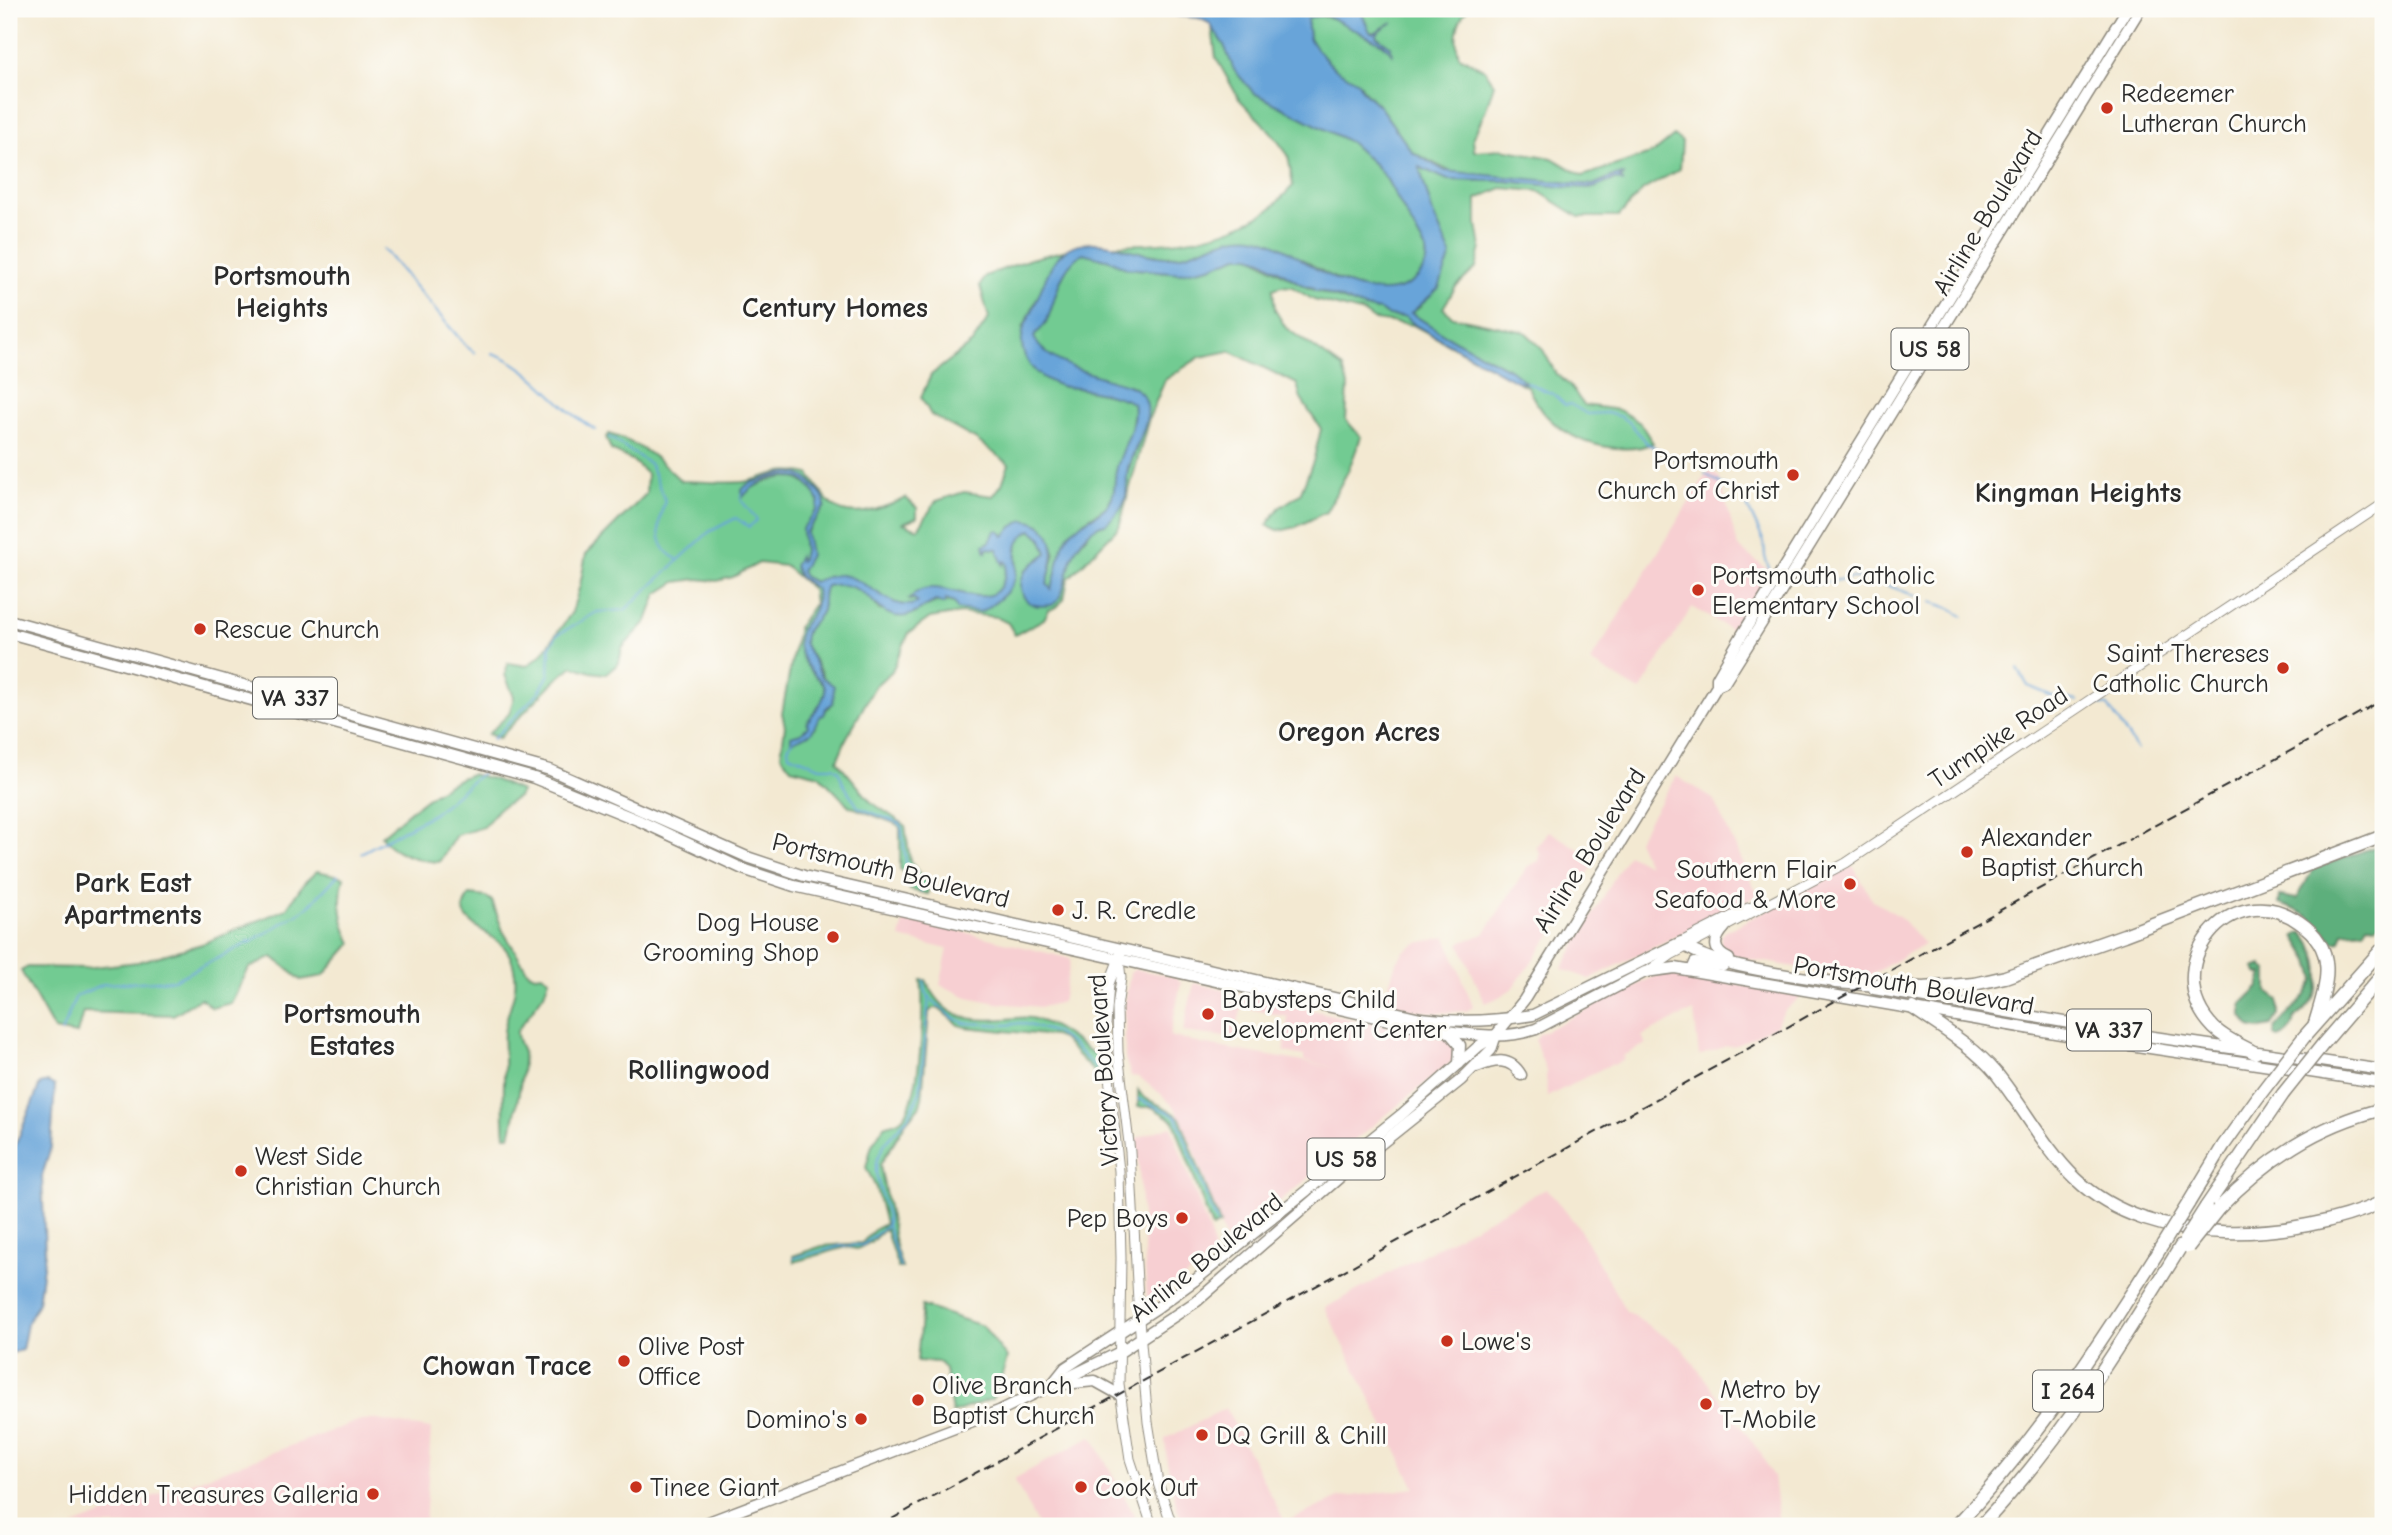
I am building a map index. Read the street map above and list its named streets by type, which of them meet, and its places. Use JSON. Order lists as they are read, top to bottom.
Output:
{
  "streets": {
    "highway": ["I 264"],
    "main road": [
      "Airline Boulevard",
      "US 58",
      "VA 337",
      "Turnpike Road",
      "Portsmouth Boulevard",
      "Victory Boulevard"
    ]
  },
  "crossings": [
    ["Airline Boulevard", "Portsmouth Boulevard"],
    ["Airline Boulevard", "Victory Boulevard"],
    ["Turnpike Road", "Portsmouth Boulevard"],
    ["Portsmouth Boulevard", "Victory Boulevard"]
  ],
  "districts": [
    "Portsmouth Heights",
    "Century Homes",
    "Kingman Heights",
    "Oregon Acres",
    "Park East Apartments",
    "Portsmouth Estates",
    "Rollingwood",
    "Chowan Trace"
  ],
  "places": [
    "Redeemer Lutheran Church",
    "Portsmouth Church of Christ",
    "Portsmouth Catholic Elementary School",
    "Rescue Church",
    "Saint Thereses Catholic Church",
    "Alexander Baptist Church",
    "Southern Flair Seafood & More",
    "J. R. Credle",
    "Dog House Grooming Shop",
    "Babysteps Child Development Center",
    "West Side Christian Church",
    "Pep Boys",
    "Lowe's",
    "Olive Post Office",
    "Olive Branch Baptist Church",
    "Metro by T-Mobile",
    "Domino's",
    "DQ Grill & Chill",
    "Tinee Giant",
    "Cook Out",
    "Hidden Treasures Galleria"
  ]
}
